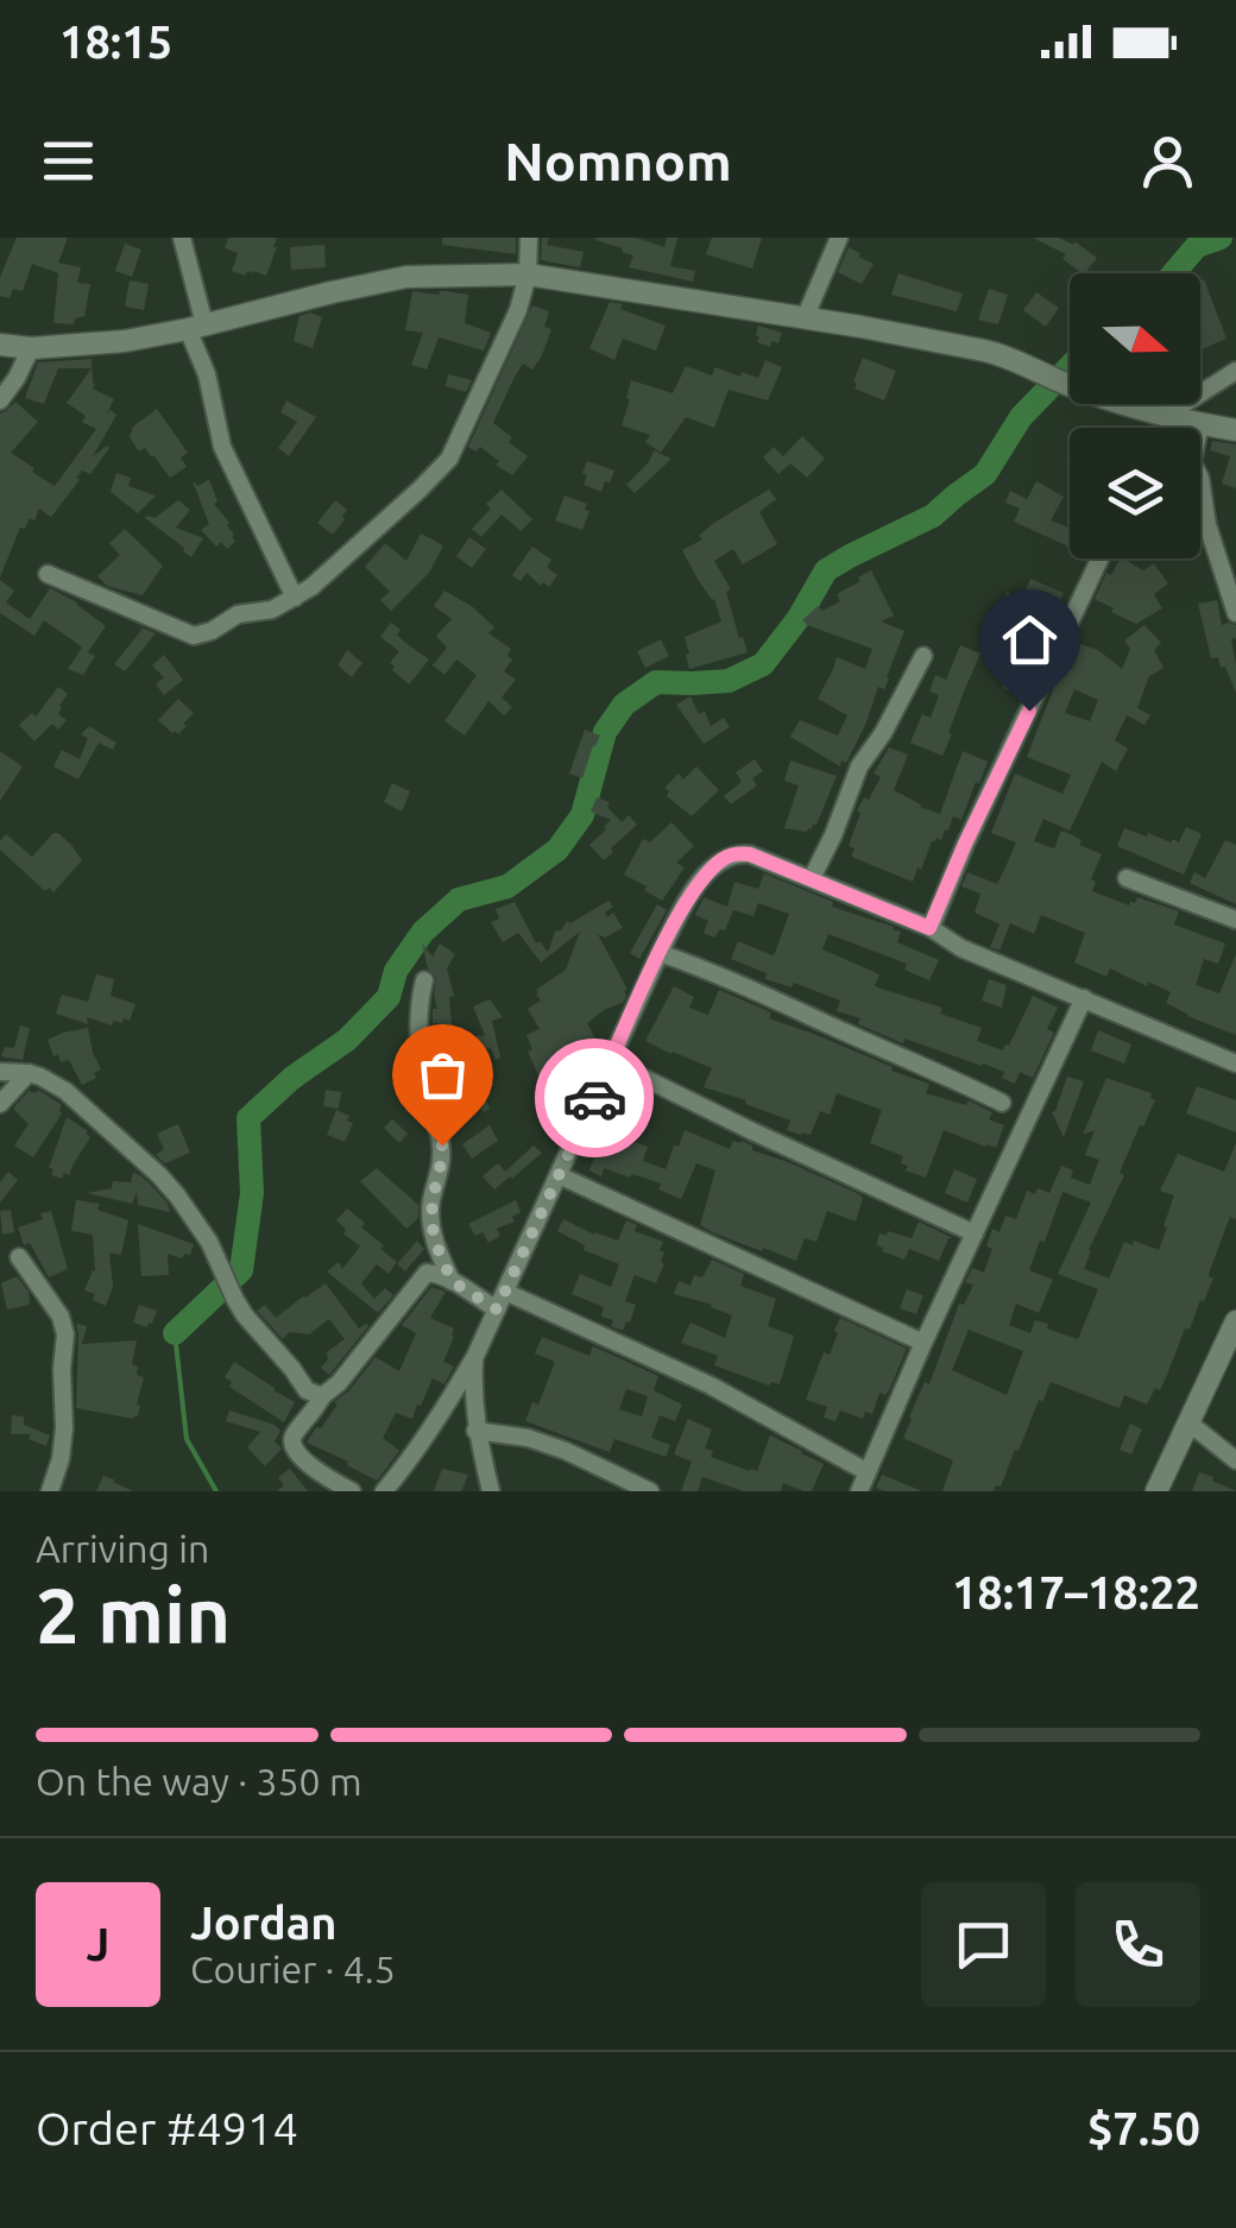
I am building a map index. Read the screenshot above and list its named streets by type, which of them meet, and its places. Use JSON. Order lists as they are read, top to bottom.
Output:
{
  "north": "right",
  "page": {
    "status": "18:15",
    "header": "Nomnom",
    "heading": ["2 min", "Arriving in", "18:17–18:22"],
    "panel": [
      "Jordan",
      "Courier · 4.5",
      "Order #4914",
      "$7.50"
    ],
    "bar": "On the way · 350 m",
    "round": "J"
  }
}
